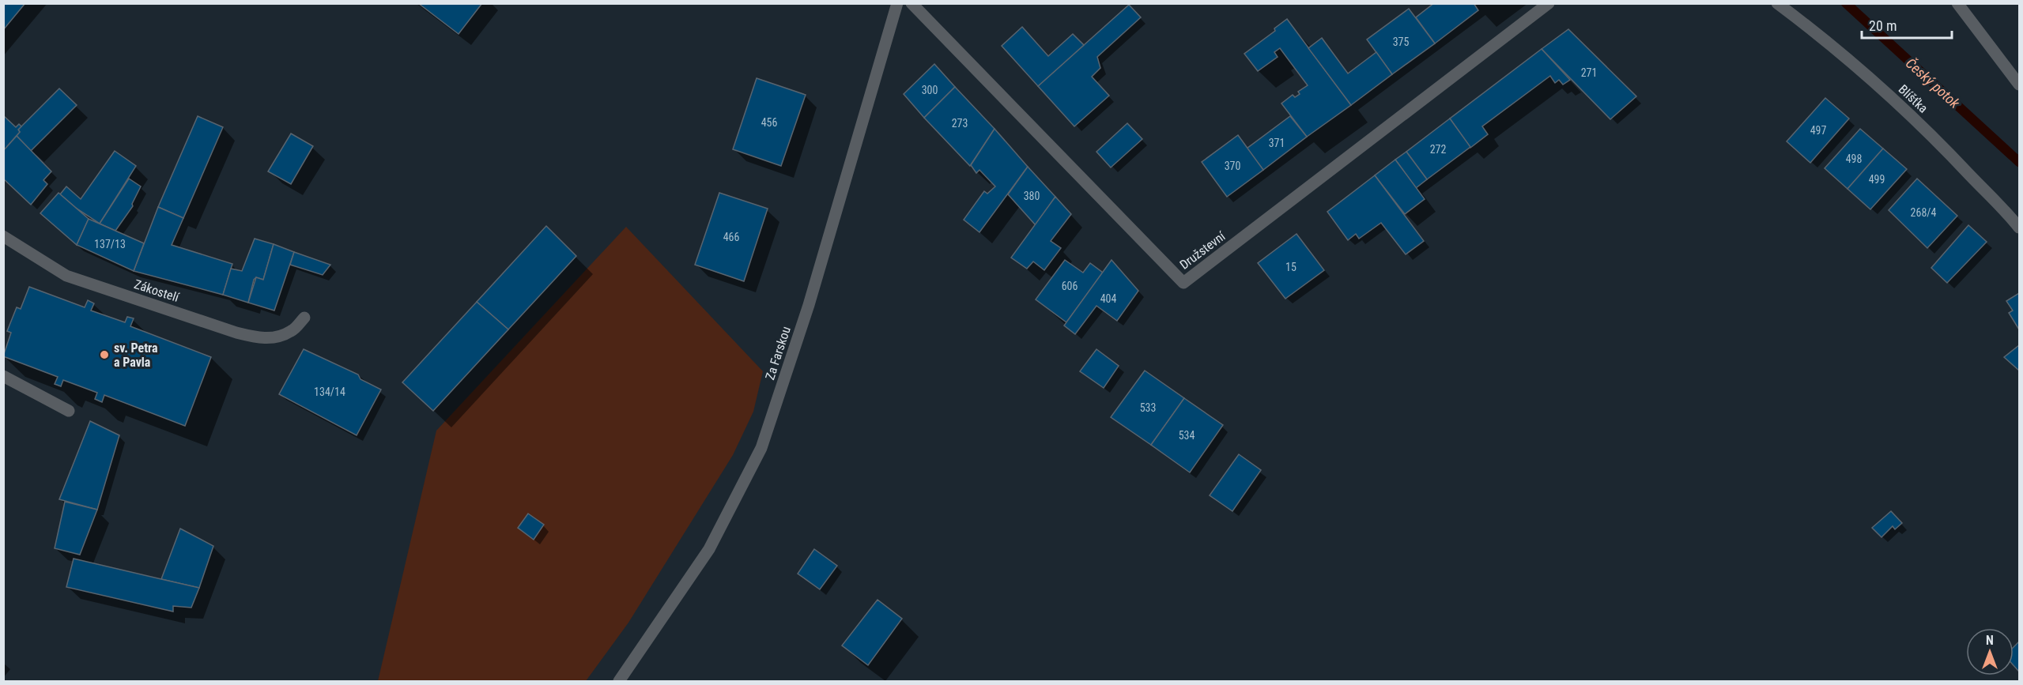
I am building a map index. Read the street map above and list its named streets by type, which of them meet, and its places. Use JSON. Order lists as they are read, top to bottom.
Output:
{
  "streets": {
    "street": [
      "Blíšťka",
      "Družstevní",
      "Zákostelí",
      "Za Farskou"
    ]
  },
  "water": ["Český potok"],
  "places": ["sv. Petra a Pavla"],
  "house_numbers": [
    "375",
    "271",
    "300",
    "456",
    "273",
    "497",
    "371",
    "272",
    "498",
    "370",
    "499",
    "380",
    "268/4",
    "466",
    "137/13",
    "15",
    "606",
    "404",
    "134/14",
    "533",
    "534"
  ],
  "scale_bar": "20 m",
  "north": "top"
}
